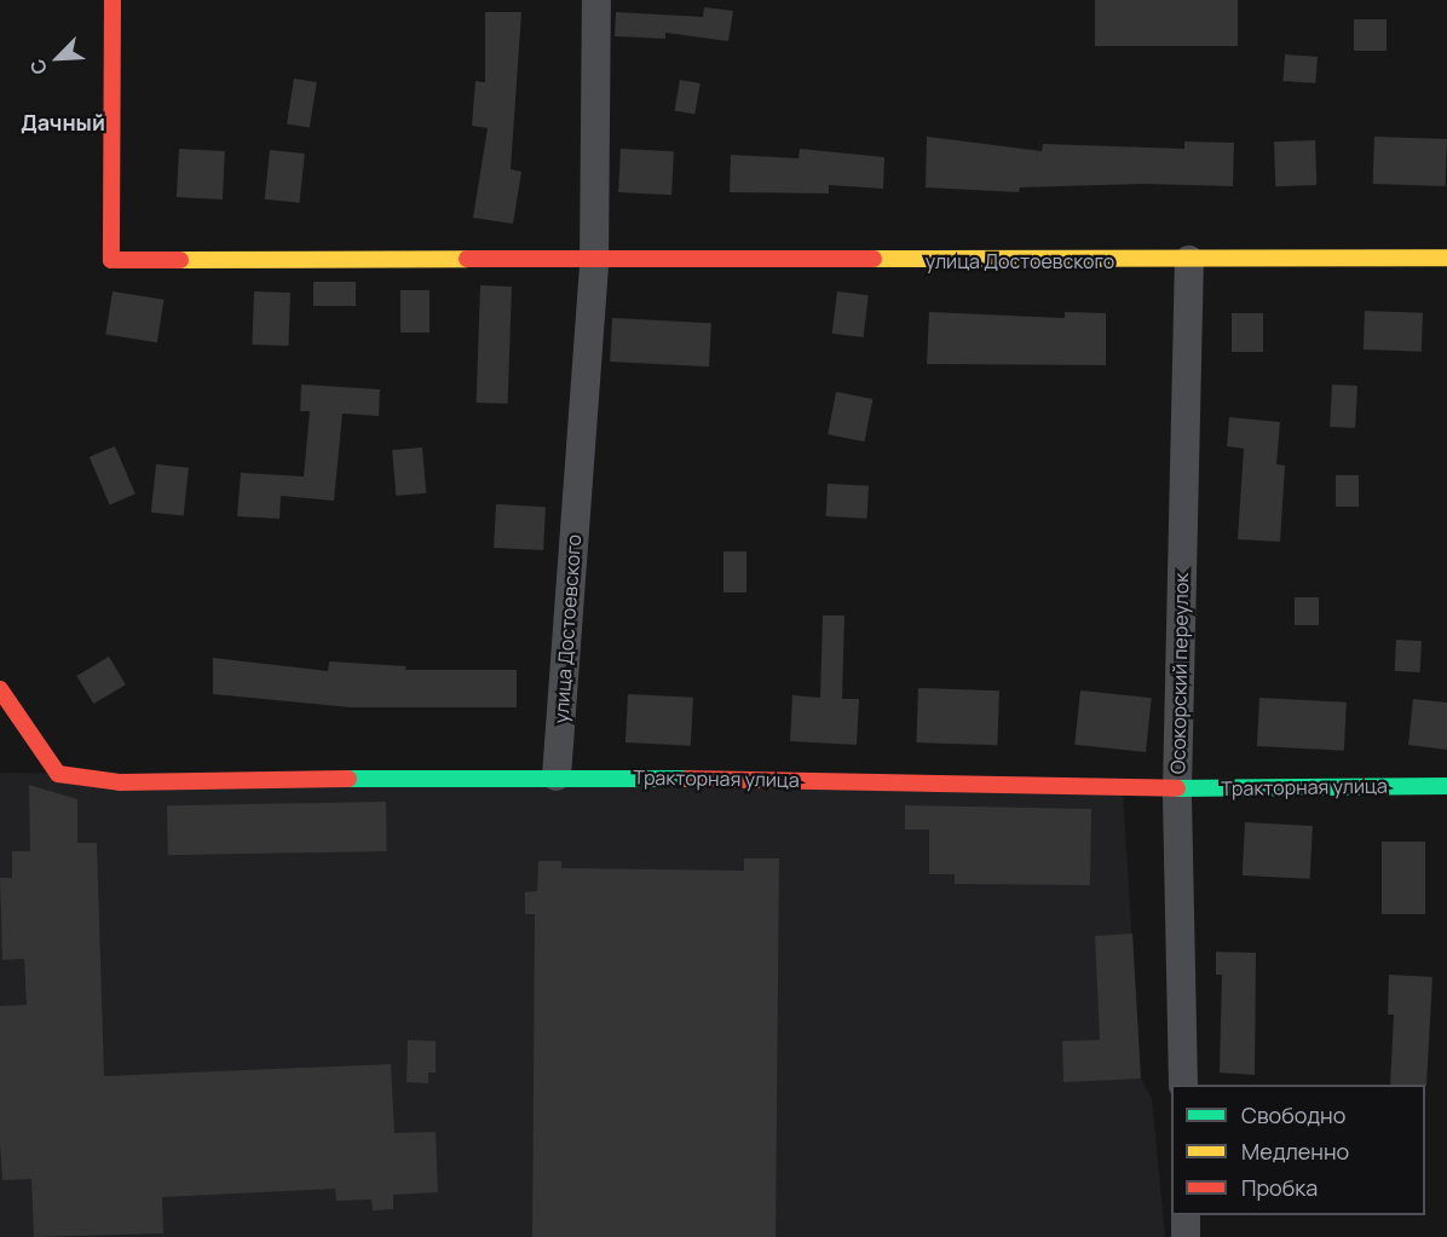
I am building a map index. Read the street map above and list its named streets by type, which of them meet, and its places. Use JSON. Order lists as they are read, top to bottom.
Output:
{
  "streets": {
    "street": ["улица Достоевского", "Осокорский переулок", "Тракторная улица"]
  },
  "crossings": [
    ["улица Достоевского", "Осокорский переулок"],
    ["улица Достоевского", "Тракторная улица"],
    ["Осокорский переулок", "Тракторная улица"]
  ],
  "districts": ["Дачный"],
  "legend": ["Свободно", "Медленно", "Пробка"],
  "north": "bottom left"
}
